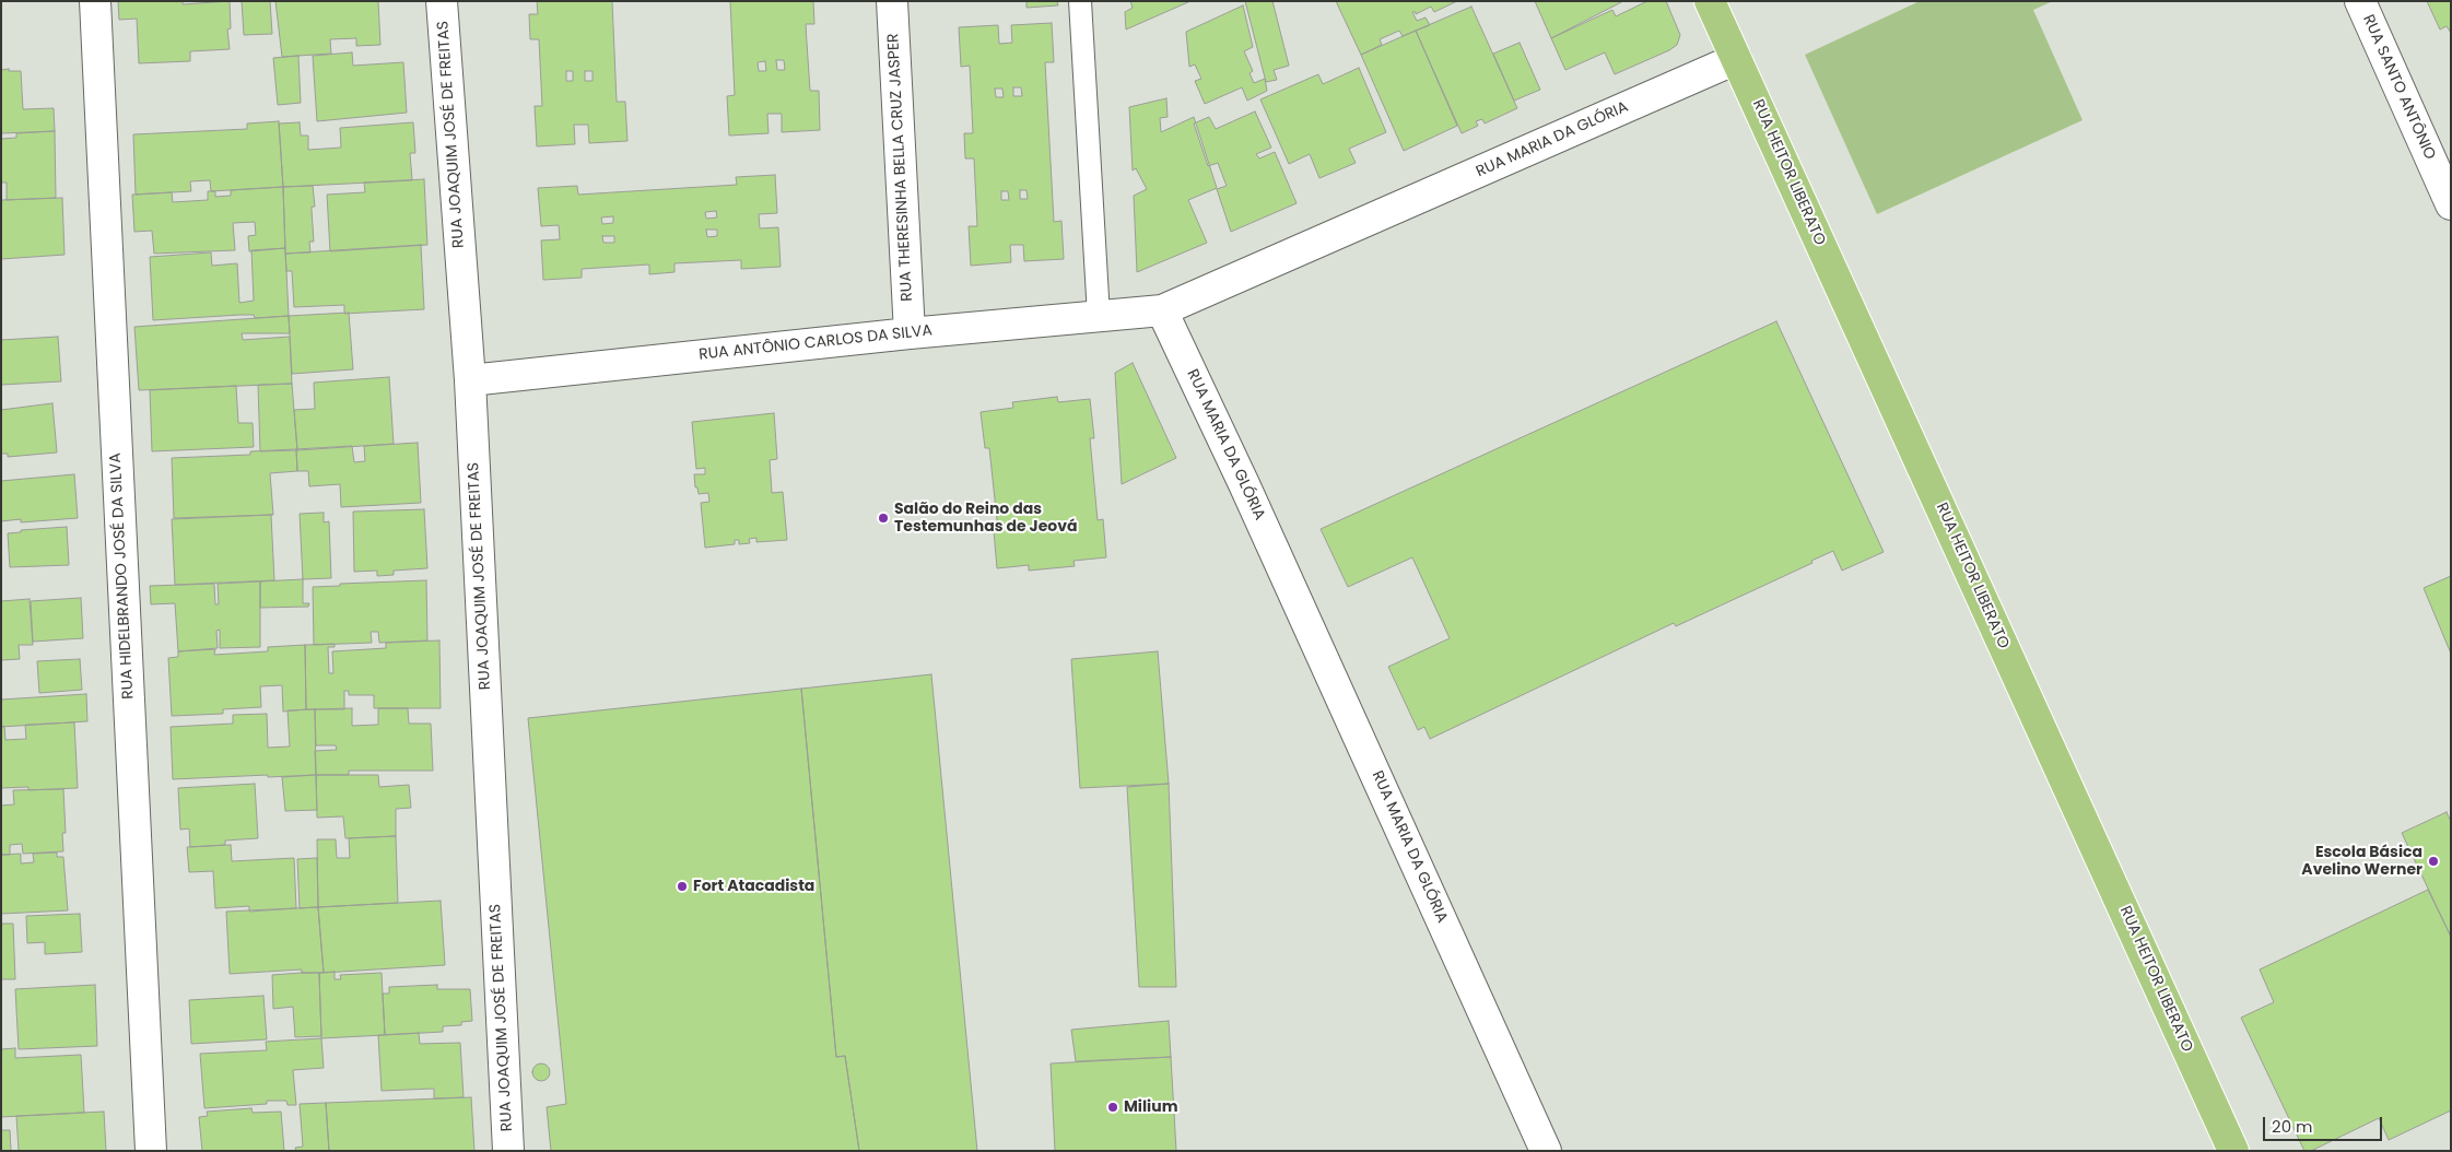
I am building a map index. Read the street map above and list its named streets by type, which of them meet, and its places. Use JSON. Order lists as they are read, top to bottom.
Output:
{
  "streets": {
    "main road": ["RUA HEITOR LIBERATO"],
    "street": [
      "RUA SANTO ANTÔNIO",
      "RUA JOAQUIM JOSÉ DE FREITAS",
      "RUA MARIA DA GLÓRIA",
      "RUA THERESINHA BELLA CRUZ JASPER",
      "RUA ANTÔNIO CARLOS DA SILVA",
      "RUA HIDELBRANDO JOSÉ DA SILVA"
    ]
  },
  "crossings": [
    ["RUA JOAQUIM JOSÉ DE FREITAS", "RUA ANTÔNIO CARLOS DA SILVA"],
    ["RUA MARIA DA GLÓRIA", "RUA HEITOR LIBERATO"],
    ["RUA MARIA DA GLÓRIA", "RUA ANTÔNIO CARLOS DA SILVA"],
    ["RUA THERESINHA BELLA CRUZ JASPER", "RUA ANTÔNIO CARLOS DA SILVA"]
  ],
  "places": [
    "Salão do Reino das Testemunhas de Jeová",
    "Escola Básica Avelino Werner",
    "Fort Atacadista",
    "Milium"
  ],
  "scale_bar": "20 m"
}
